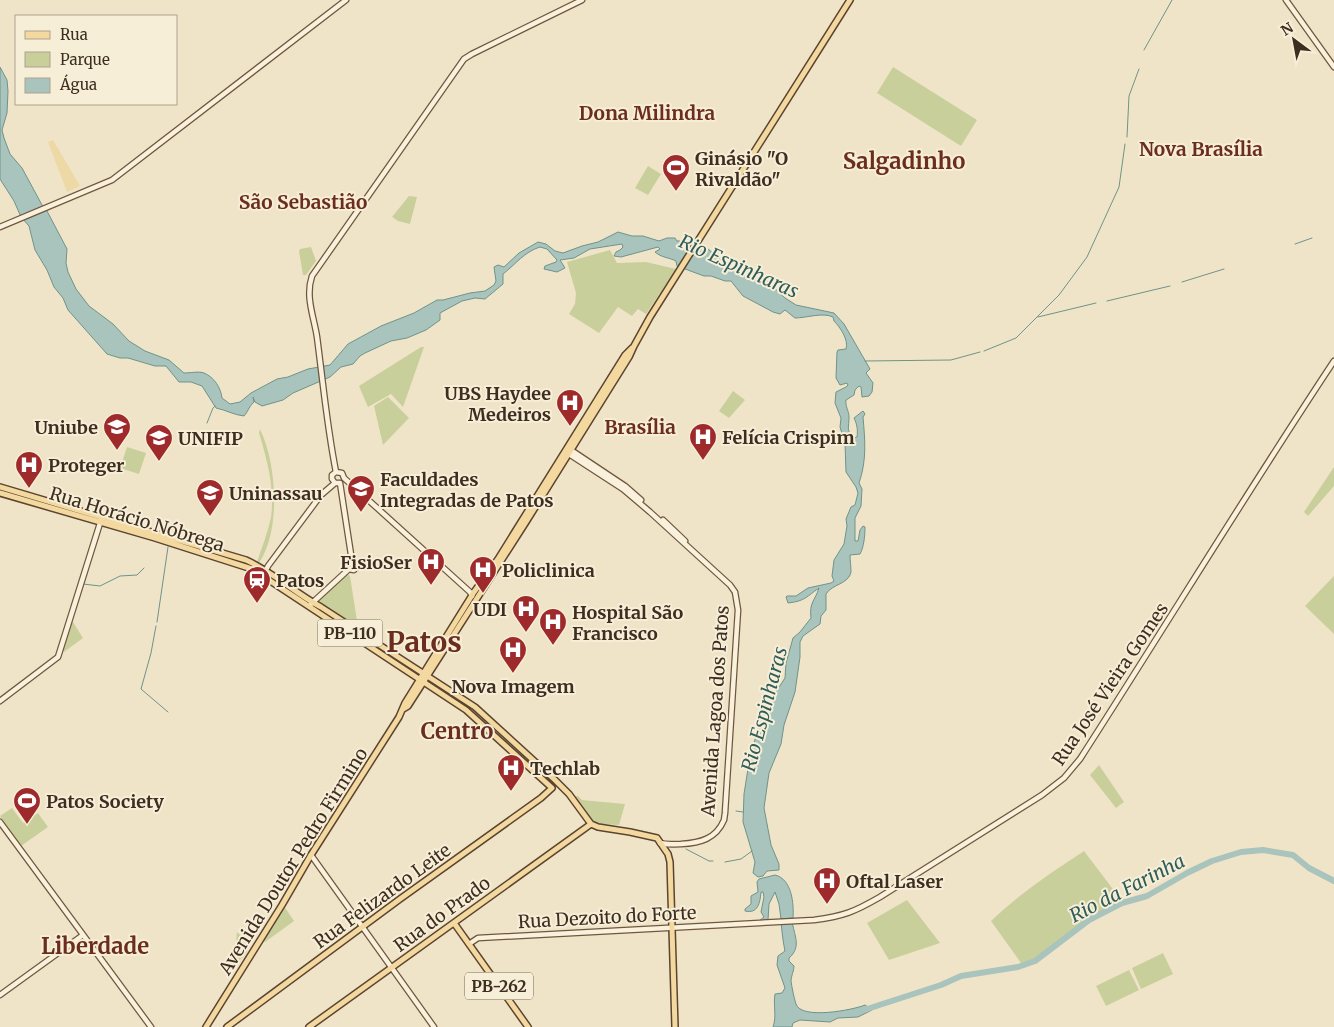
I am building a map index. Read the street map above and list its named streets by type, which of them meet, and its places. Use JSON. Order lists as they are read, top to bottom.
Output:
{
  "streets": {
    "main road": [
      "Rua Horácio Nóbrega",
      "PB-110",
      "Rua José Vieira Gomes",
      "Avenida Lagoa dos Patos",
      "Avenida Doutor Pedro Firmino",
      "Rua Felizardo Leite",
      "Rua do Prado",
      "Rua Dezoito do Forte",
      "PB-262"
    ]
  },
  "crossings": [
    ["Rua Horácio Nóbrega", "PB-110"],
    ["PB-110", "Avenida Doutor Pedro Firmino"],
    ["PB-110", "Rua Felizardo Leite"],
    ["PB-110", "Rua do Prado"],
    ["Rua José Vieira Gomes", "Rua Dezoito do Forte"],
    ["Avenida Lagoa dos Patos", "Avenida Doutor Pedro Firmino"],
    ["Rua do Prado", "PB-262"],
    ["Rua Dezoito do Forte", "PB-262"]
  ],
  "districts": [
    "Dona Milindra",
    "Nova Brasília",
    "Salgadinho",
    "São Sebastião",
    "Brasília",
    "Patos",
    "Centro",
    "Liberdade"
  ],
  "water": ["Rio Espinharas", "Rio da Farinha"],
  "places": {
    "sports": ["Ginásio \"O Rivaldão\"", "Patos Society"],
    "hospital": [
      "UBS Haydee Medeiros",
      "Felícia Crispim",
      "Proteger",
      "FisioSer",
      "Policlinica",
      "UDI",
      "Hospital São Francisco",
      "Nova Imagem",
      "Techlab",
      "Oftal Laser"
    ],
    "school or university": [
      "Uniube",
      "UNIFIP",
      "Faculdades Integradas de Patos",
      "Uninassau"
    ],
    "station": ["Patos"]
  },
  "legend": ["Rua", "Parque", "Água"],
  "north": "top left"
}
